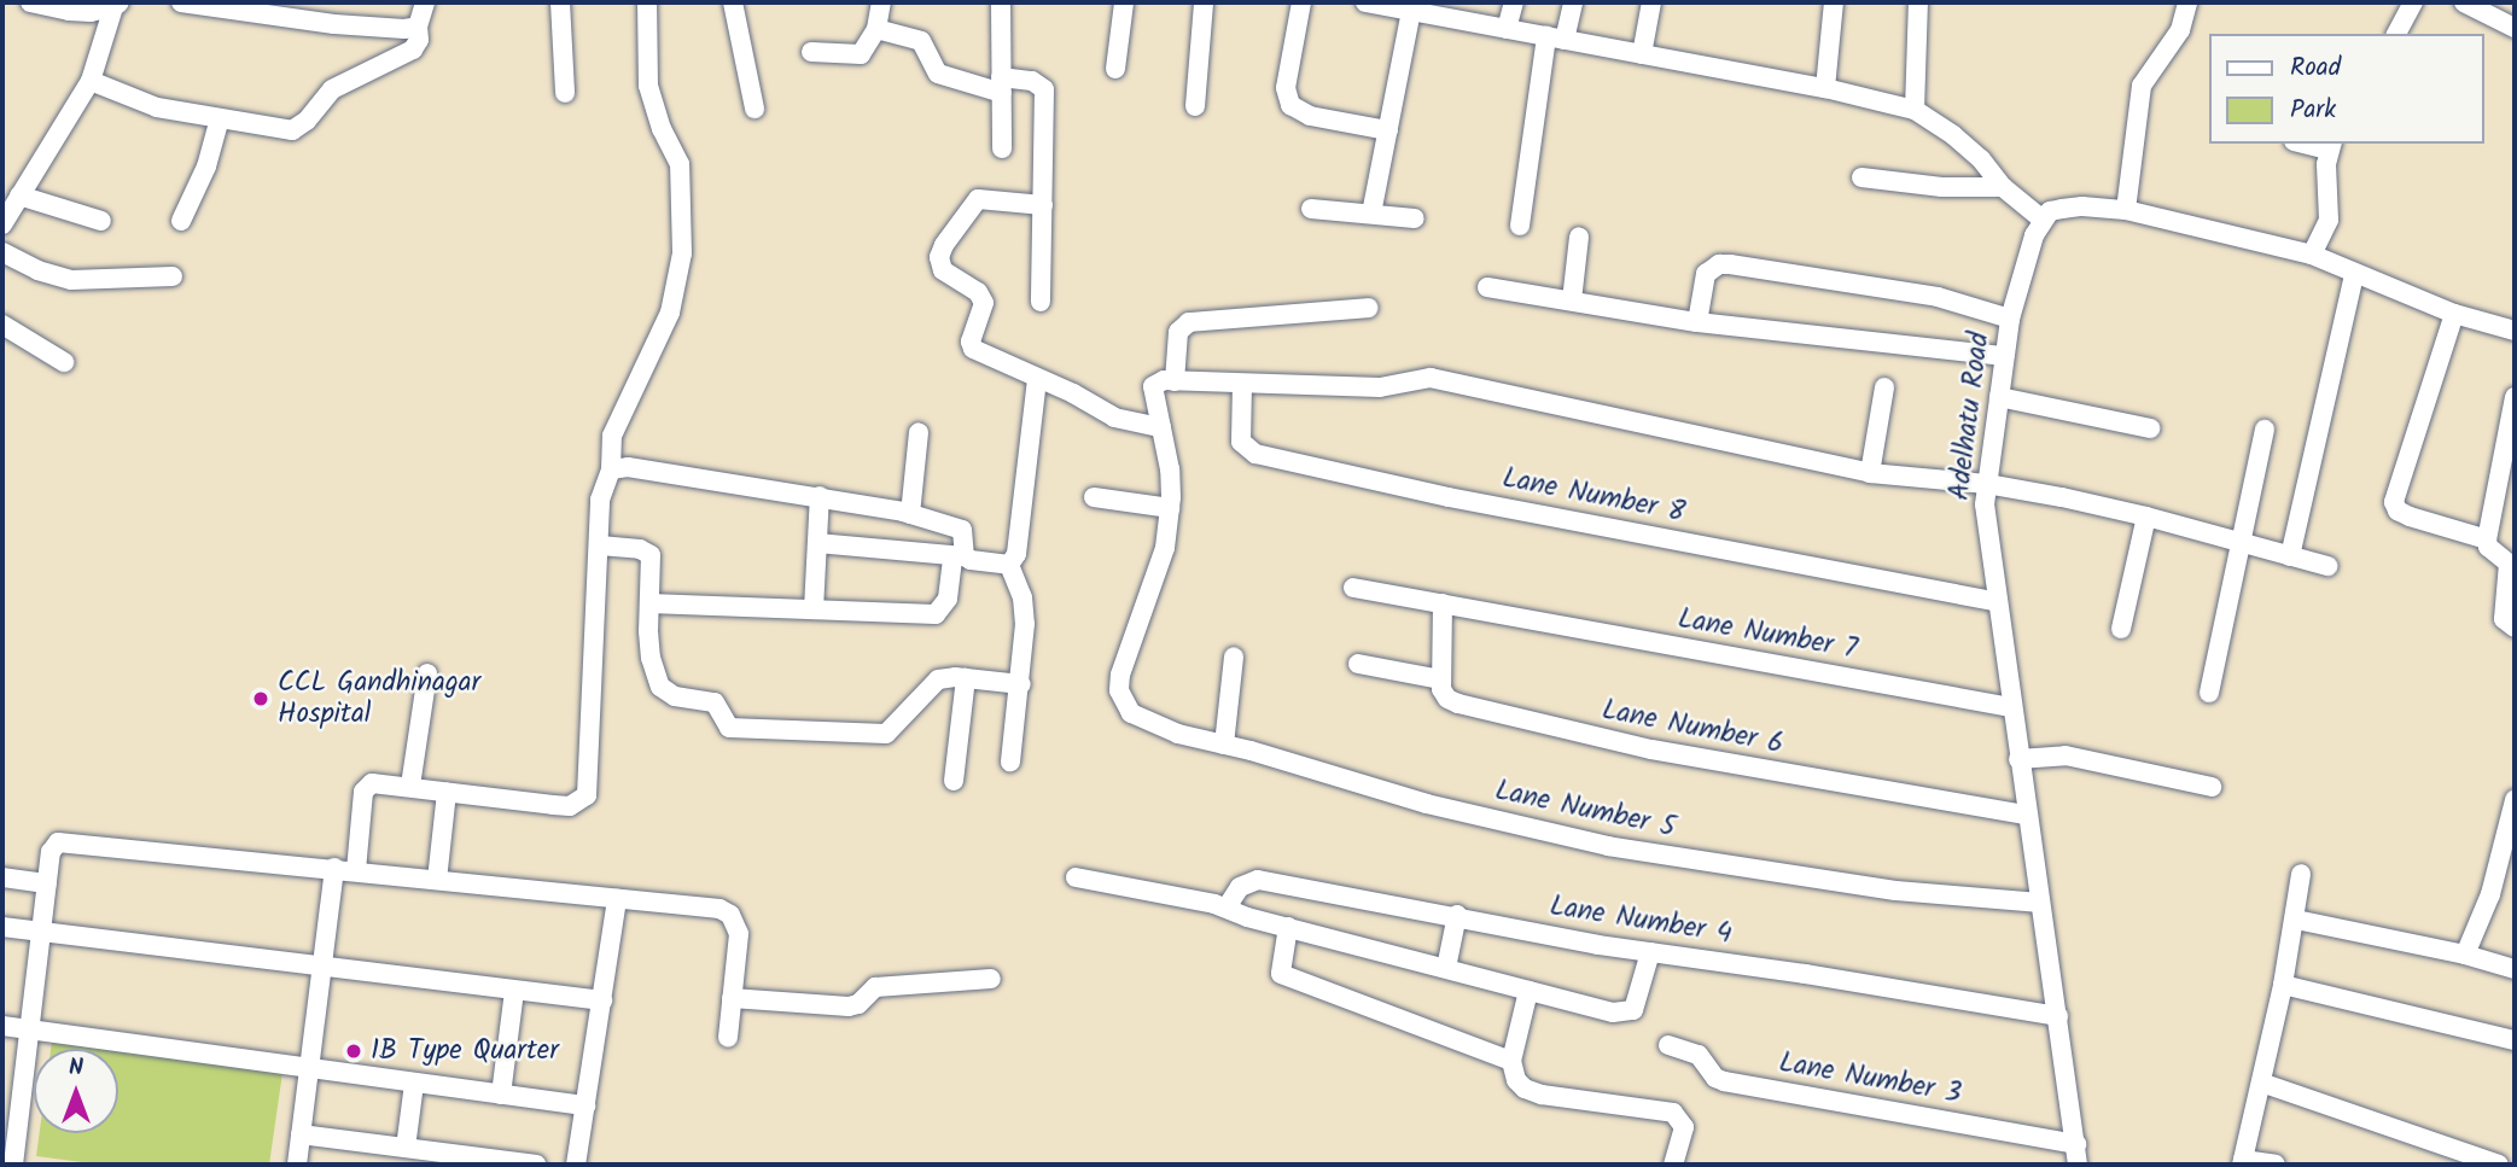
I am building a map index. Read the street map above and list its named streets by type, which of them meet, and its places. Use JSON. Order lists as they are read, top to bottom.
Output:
{
  "streets": {
    "street": [
      "Adelhatu Road",
      "Lane Number 8",
      "Lane Number 7",
      "Lane Number 6",
      "Lane Number 5",
      "Lane Number 4",
      "Lane Number 3"
    ]
  },
  "crossings": [
    ["Adelhatu Road", "Lane Number 8"],
    ["Adelhatu Road", "Lane Number 7"],
    ["Adelhatu Road", "Lane Number 6"],
    ["Adelhatu Road", "Lane Number 5"],
    ["Adelhatu Road", "Lane Number 4"],
    ["Adelhatu Road", "Lane Number 3"]
  ],
  "places": ["CCL Gandhinagar Hospital", "1B Type Quarter"],
  "legend": ["Road", "Park"],
  "north": "top"
}
